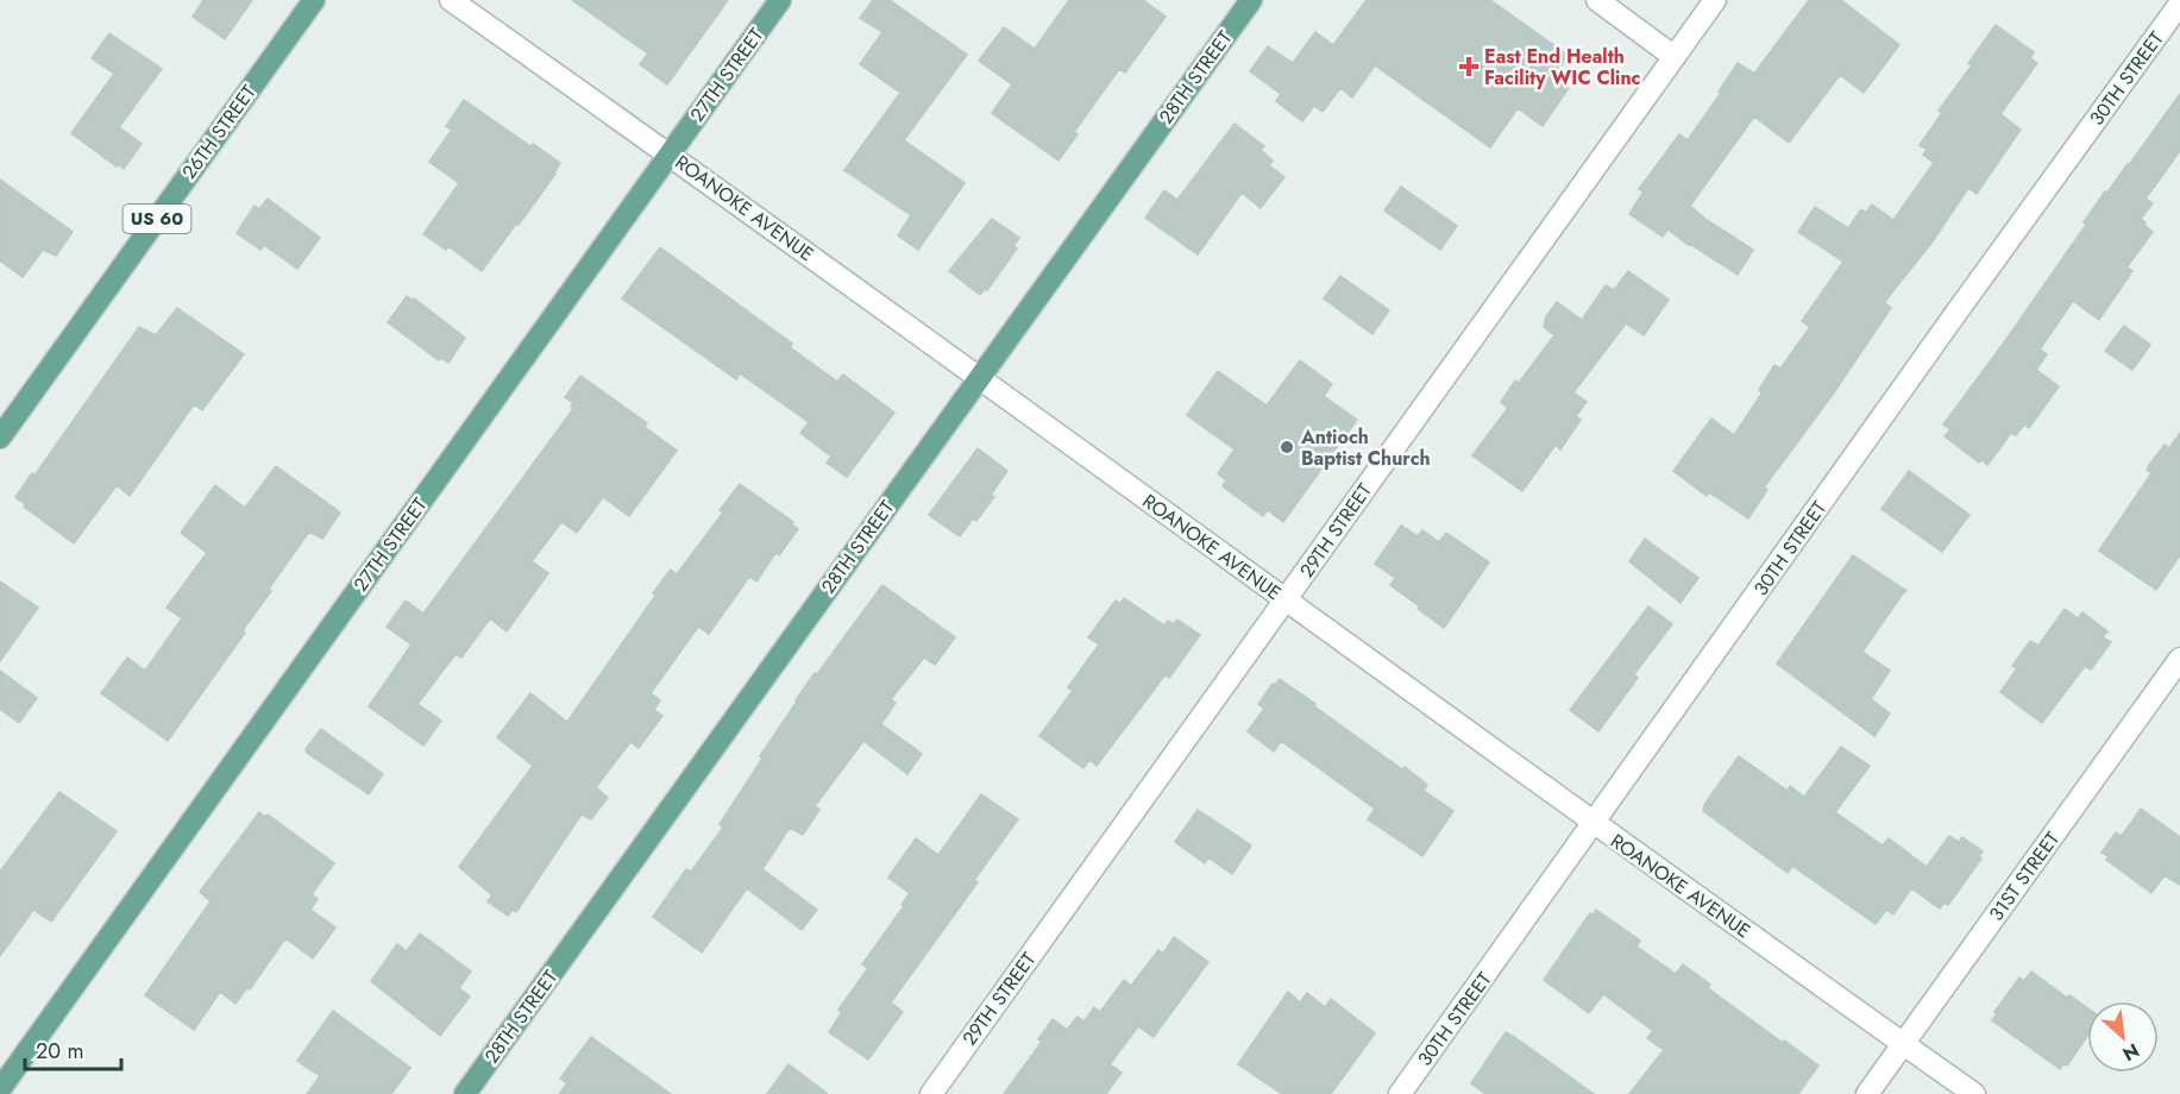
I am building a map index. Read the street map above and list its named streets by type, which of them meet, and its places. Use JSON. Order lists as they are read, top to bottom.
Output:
{
  "streets": {
    "main road": [
      "27TH STREET",
      "28TH STREET",
      "26TH STREET",
      "US 60"
    ],
    "street": [
      "30TH STREET",
      "ROANOKE AVENUE",
      "29TH STREET",
      "31ST STREET"
    ]
  },
  "crossings": [
    ["27TH STREET", "ROANOKE AVENUE"],
    ["28TH STREET", "ROANOKE AVENUE"],
    ["30TH STREET", "ROANOKE AVENUE"],
    ["ROANOKE AVENUE", "29TH STREET"],
    ["ROANOKE AVENUE", "31ST STREET"]
  ],
  "places": {
    "health": ["East End Health Facility WIC Clinc"],
    "other": ["Antioch Baptist Church"]
  },
  "scale_bar": "20 m",
  "north": "bottom right"
}
